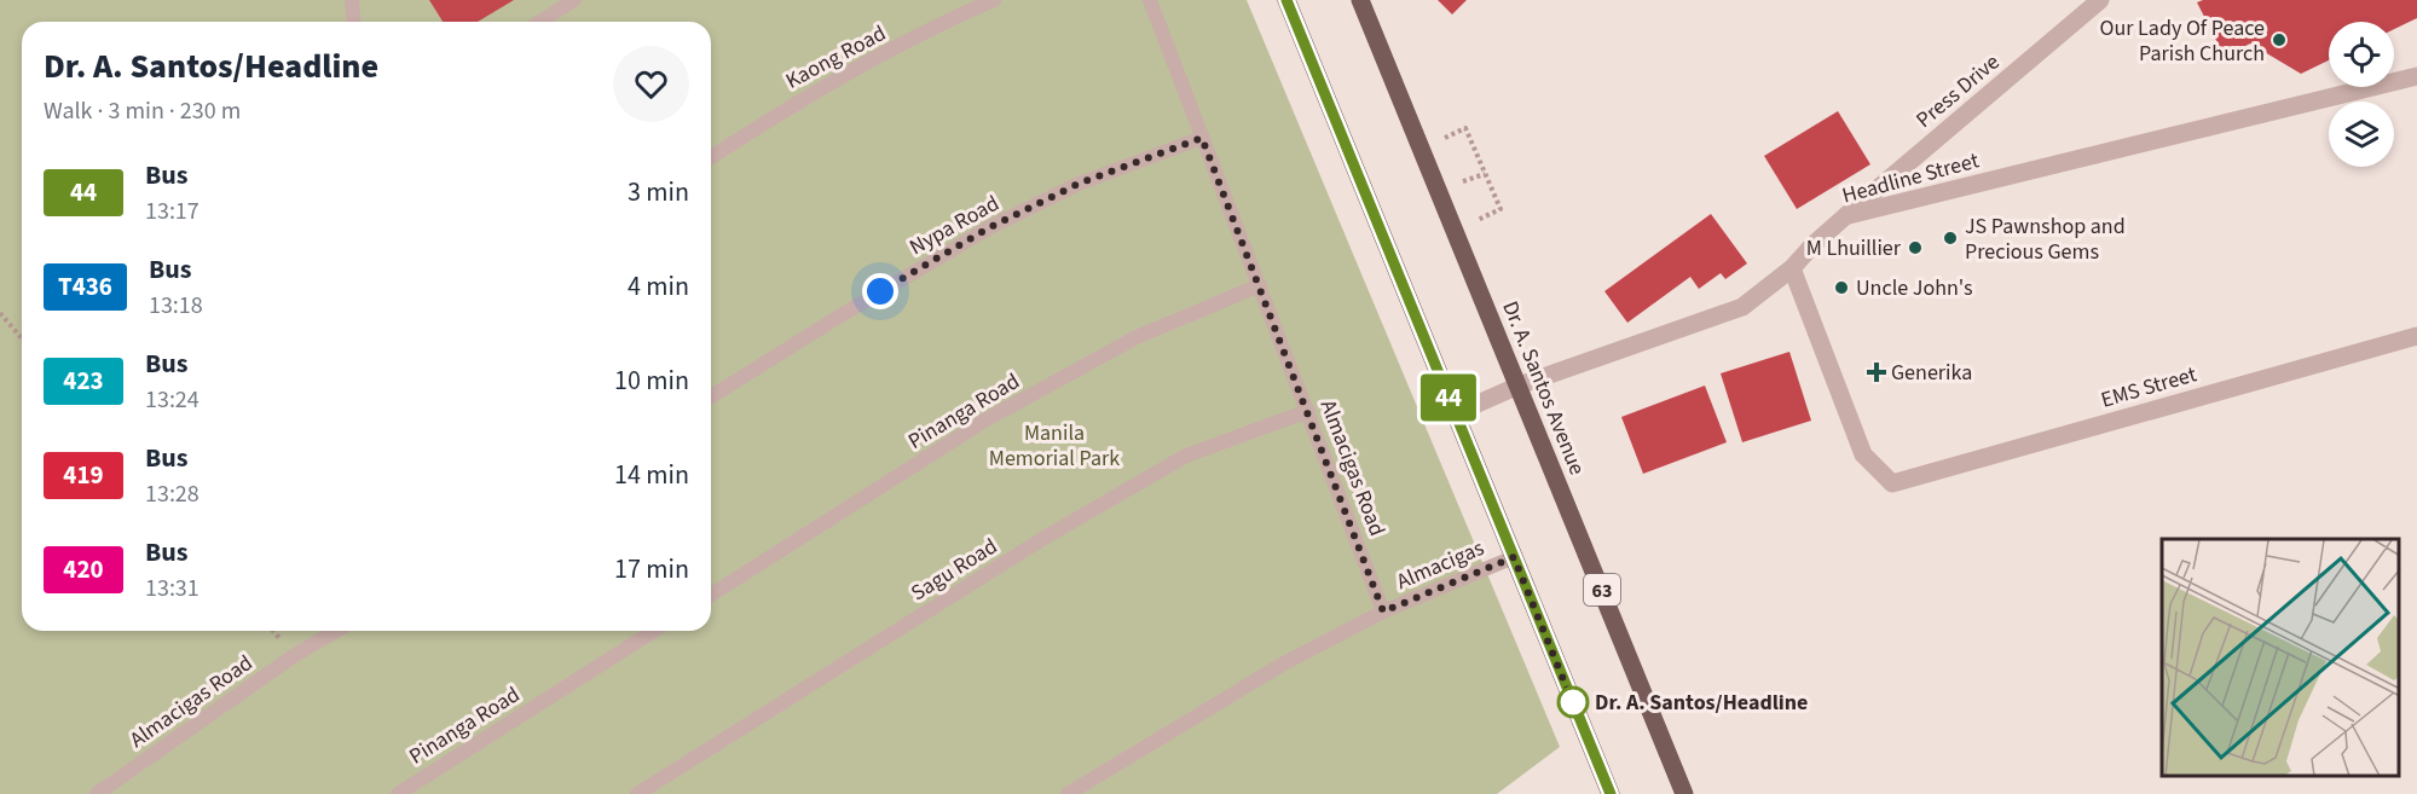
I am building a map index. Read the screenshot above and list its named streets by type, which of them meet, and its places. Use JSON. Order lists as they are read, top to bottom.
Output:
{
  "streets": {
    "main road": ["Dr. A. Santos Avenue", "63"],
    "street": ["Press Drive", "Headline Street", "EMS Street"],
    "lane": [
      "Kaong Road",
      "Nypa Road",
      "Pinanga Road",
      "Almacigas Road",
      "Almacigas",
      "Sagu Road"
    ]
  },
  "crossings": [
    ["Press Drive", "Headline Street"],
    ["Headline Street", "EMS Street"],
    ["Headline Street", "Dr. A. Santos Avenue"],
    ["Nypa Road", "Almacigas Road"],
    ["Pinanga Road", "Almacigas Road"],
    ["Almacigas Road", "Almacigas"],
    ["Almacigas Road", "Sagu Road"]
  ],
  "parks": ["Manila Memorial Park"],
  "places": {
    "other": [
      "Our Lady Of Peace Parish Church",
      "JS Pawnshop and Precious Gems",
      "M Lhuillier",
      "Uncle John's",
      "Dr. A. Santos/Headline"
    ],
    "health": ["Generika"]
  },
  "lines": ["bus line 44"],
  "page": {
    "on_map": "44",
    "heading": ["Dr. A. Santos/Headline", "Walk · 3 min · 230 m"],
    "list": [
      {
        "mark": "44",
        "name": "Bus",
        "note": "13:17",
        "value": "3 min"
      },
      {
        "mark": "T436",
        "name": "Bus",
        "note": "13:18",
        "value": "4 min"
      },
      {
        "mark": "423",
        "name": "Bus",
        "note": "13:24",
        "value": "10 min"
      },
      {
        "mark": "419",
        "name": "Bus",
        "note": "13:28",
        "value": "14 min"
      },
      {
        "mark": "420",
        "name": "Bus",
        "note": "13:31",
        "value": "17 min"
      }
    ]
  }
}
